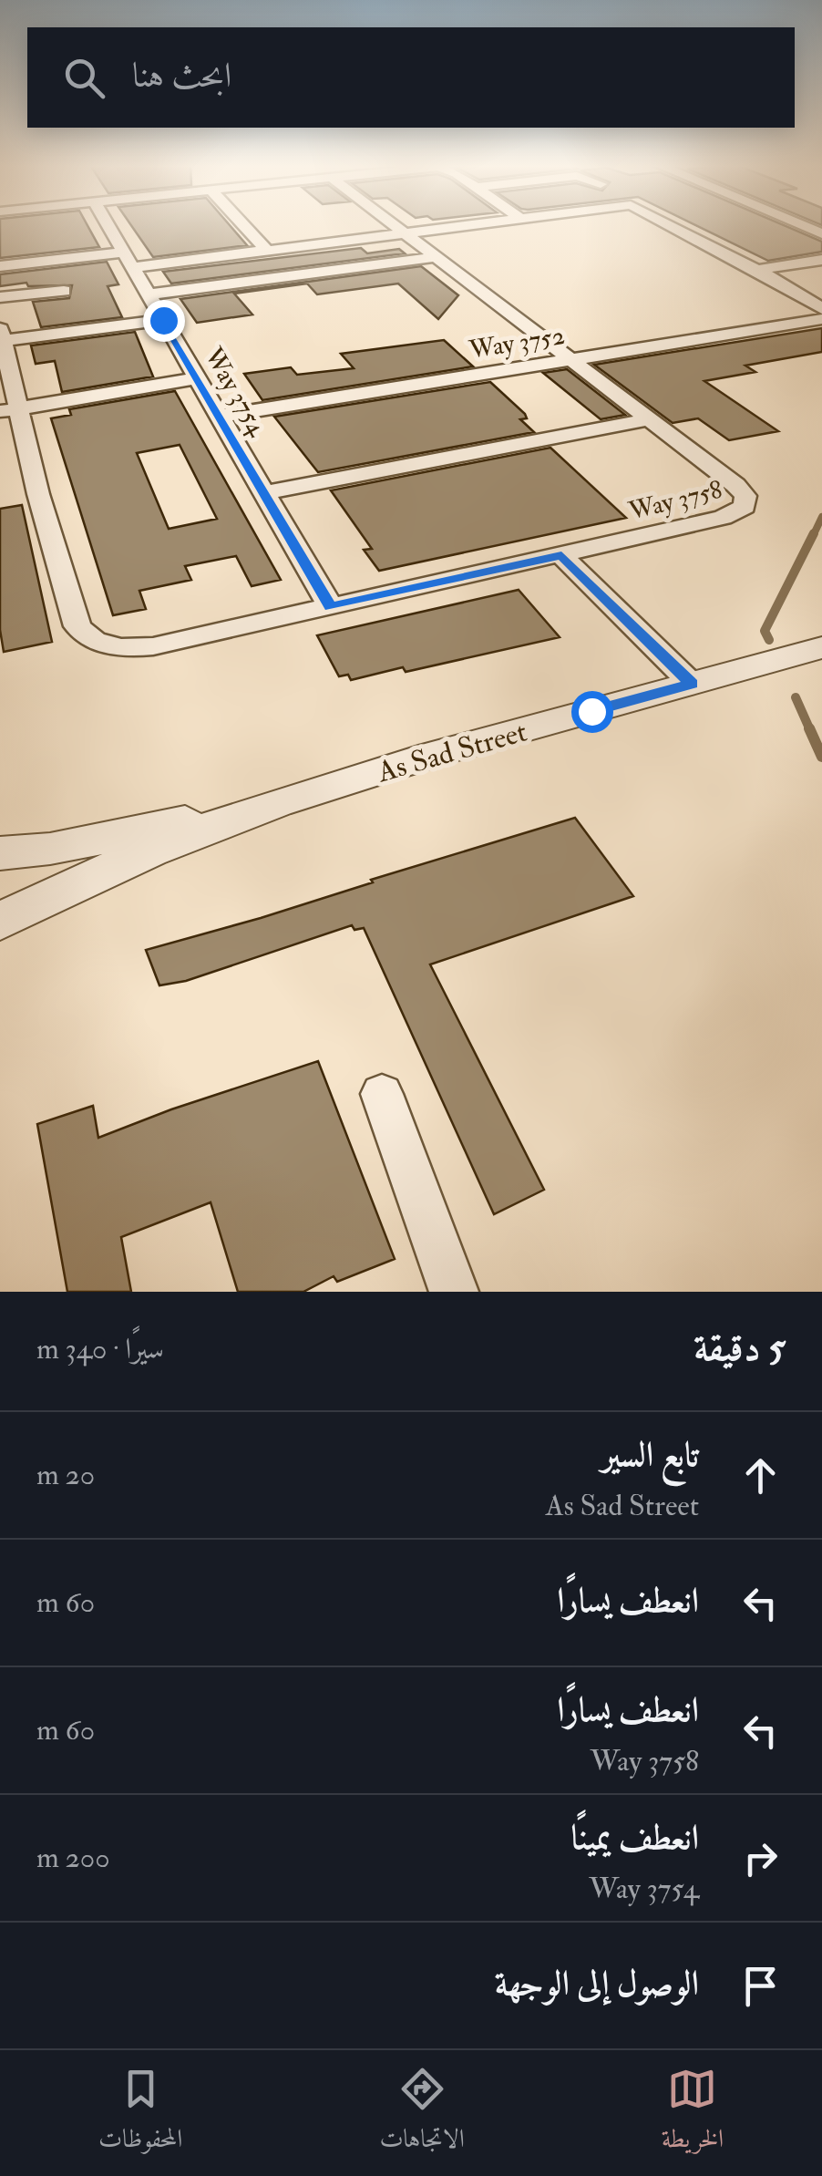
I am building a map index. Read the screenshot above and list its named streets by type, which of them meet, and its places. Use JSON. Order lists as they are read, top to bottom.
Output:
{
  "streets": {
    "street": [
      "Way 3752",
      "Way 3754",
      "Way 3758",
      "As Sad Street"
    ]
  },
  "crossings": [
    ["Way 3752", "Way 3754"],
    ["Way 3752", "Way 3758"],
    ["Way 3754", "Way 3758"]
  ],
  "page": {
    "search": "ابحث هنا",
    "heading": ["5 دقيقة", "سيرًا · 340 m"],
    "list": [
      ["تابع السير", "As Sad Street", "20 m"],
      ["انعطف يسارًا", "60 m"],
      ["انعطف يسارًا", "Way 3758", "60 m"],
      ["انعطف يمينًا", "Way 3754", "200 m"],
      "الوصول إلى الوجهة"
    ],
    "nav": ["الخريطة", "الاتجاهات", "المحفوظات"]
  }
}
